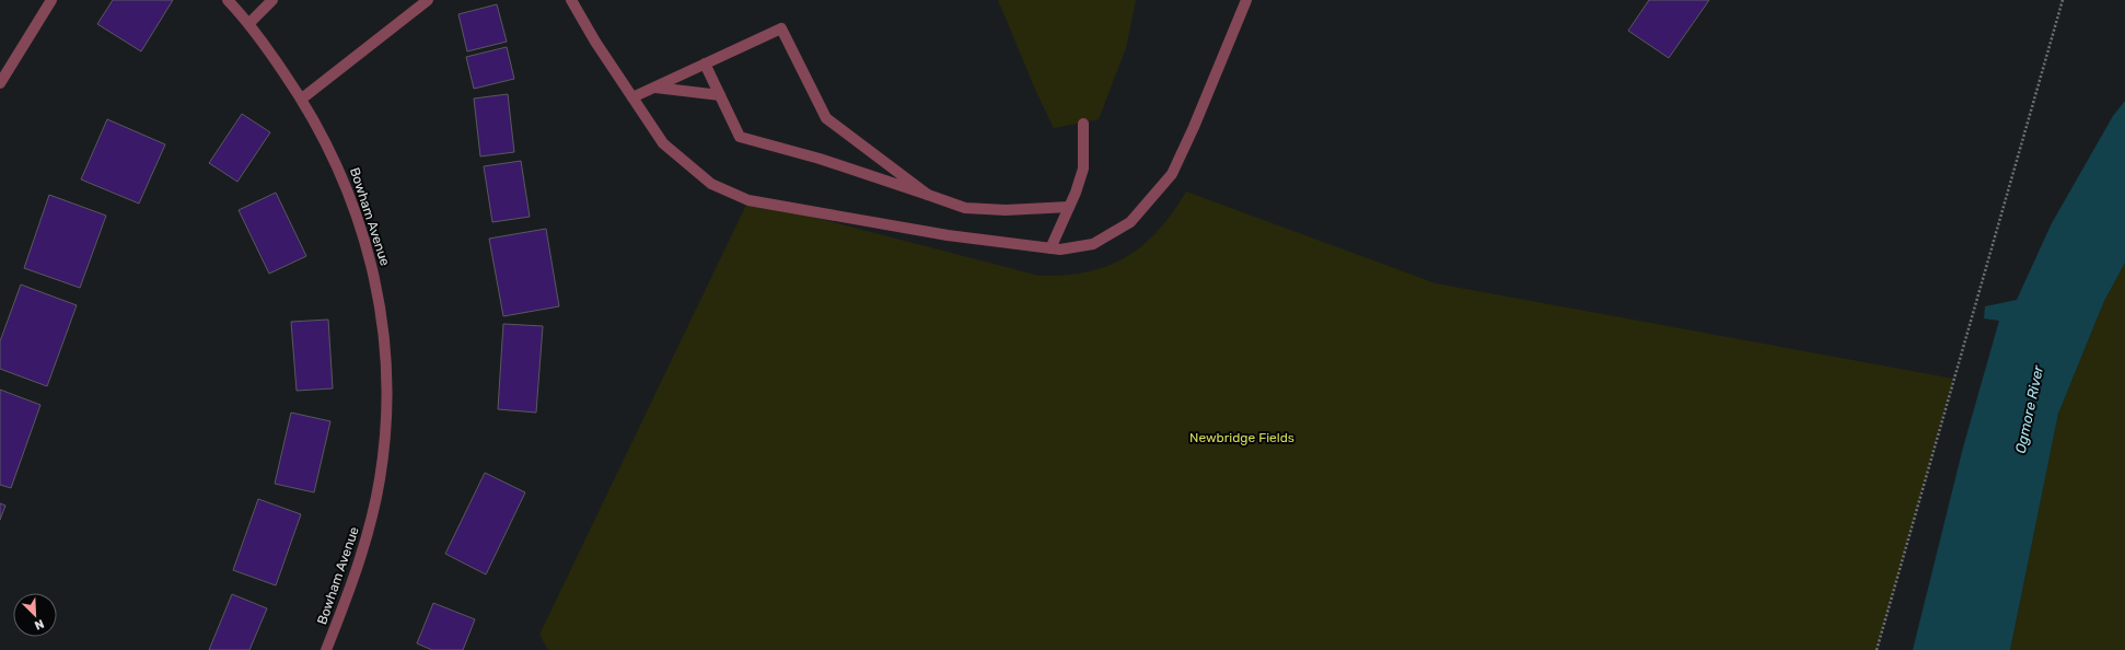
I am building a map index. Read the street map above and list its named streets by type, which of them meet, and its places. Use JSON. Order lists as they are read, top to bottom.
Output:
{
  "streets": {
    "street": ["Bowham Avenue"]
  },
  "water": ["Ogmore River"],
  "parks": ["Newbridge Fields"],
  "north": "bottom right"
}
